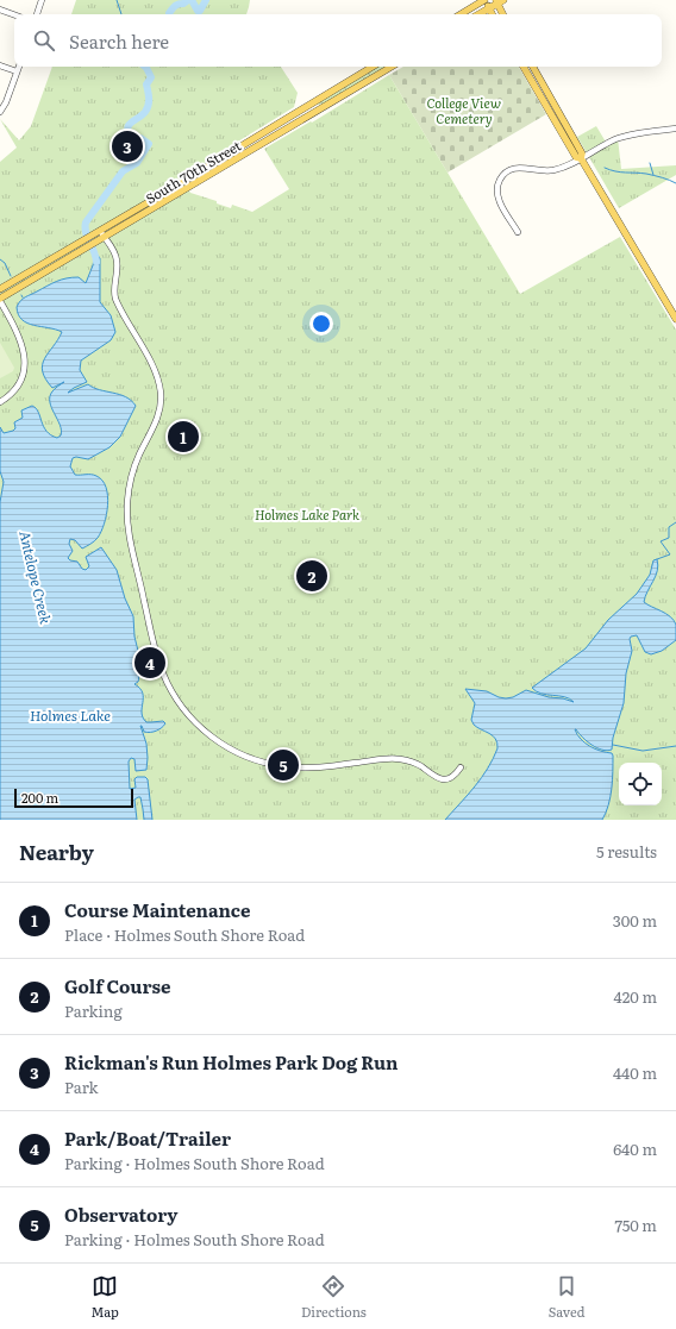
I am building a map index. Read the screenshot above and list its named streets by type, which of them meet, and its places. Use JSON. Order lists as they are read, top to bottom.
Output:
{
  "streets": {
    "main road": ["South 70th Street"]
  },
  "water": ["Antelope Creek", "Holmes Lake"],
  "parks": ["College View Cemetery", "Holmes Lake Park"],
  "scale_bar": "200 m",
  "page": {
    "search": "Search here",
    "pins": [
      "3",
      "1",
      "2",
      "4",
      "5"
    ],
    "scale": "200 m",
    "heading": ["Nearby", "5 results"],
    "list": [
      {
        "mark": "1",
        "name": "Course Maintenance",
        "note": "Place · Holmes South Shore Road",
        "value": "300 m"
      },
      {
        "mark": "2",
        "name": "Golf Course",
        "note": "Parking",
        "value": "420 m"
      },
      {
        "mark": "3",
        "name": "Rickman's Run Holmes Park Dog Run",
        "note": "Park",
        "value": "440 m"
      },
      {
        "mark": "4",
        "name": "Park/Boat/Trailer",
        "note": "Parking · Holmes South Shore Road",
        "value": "640 m"
      },
      {
        "mark": "5",
        "name": "Observatory",
        "note": "Parking · Holmes South Shore Road",
        "value": "750 m"
      }
    ],
    "nav": ["Map", "Directions", "Saved"]
  }
}
